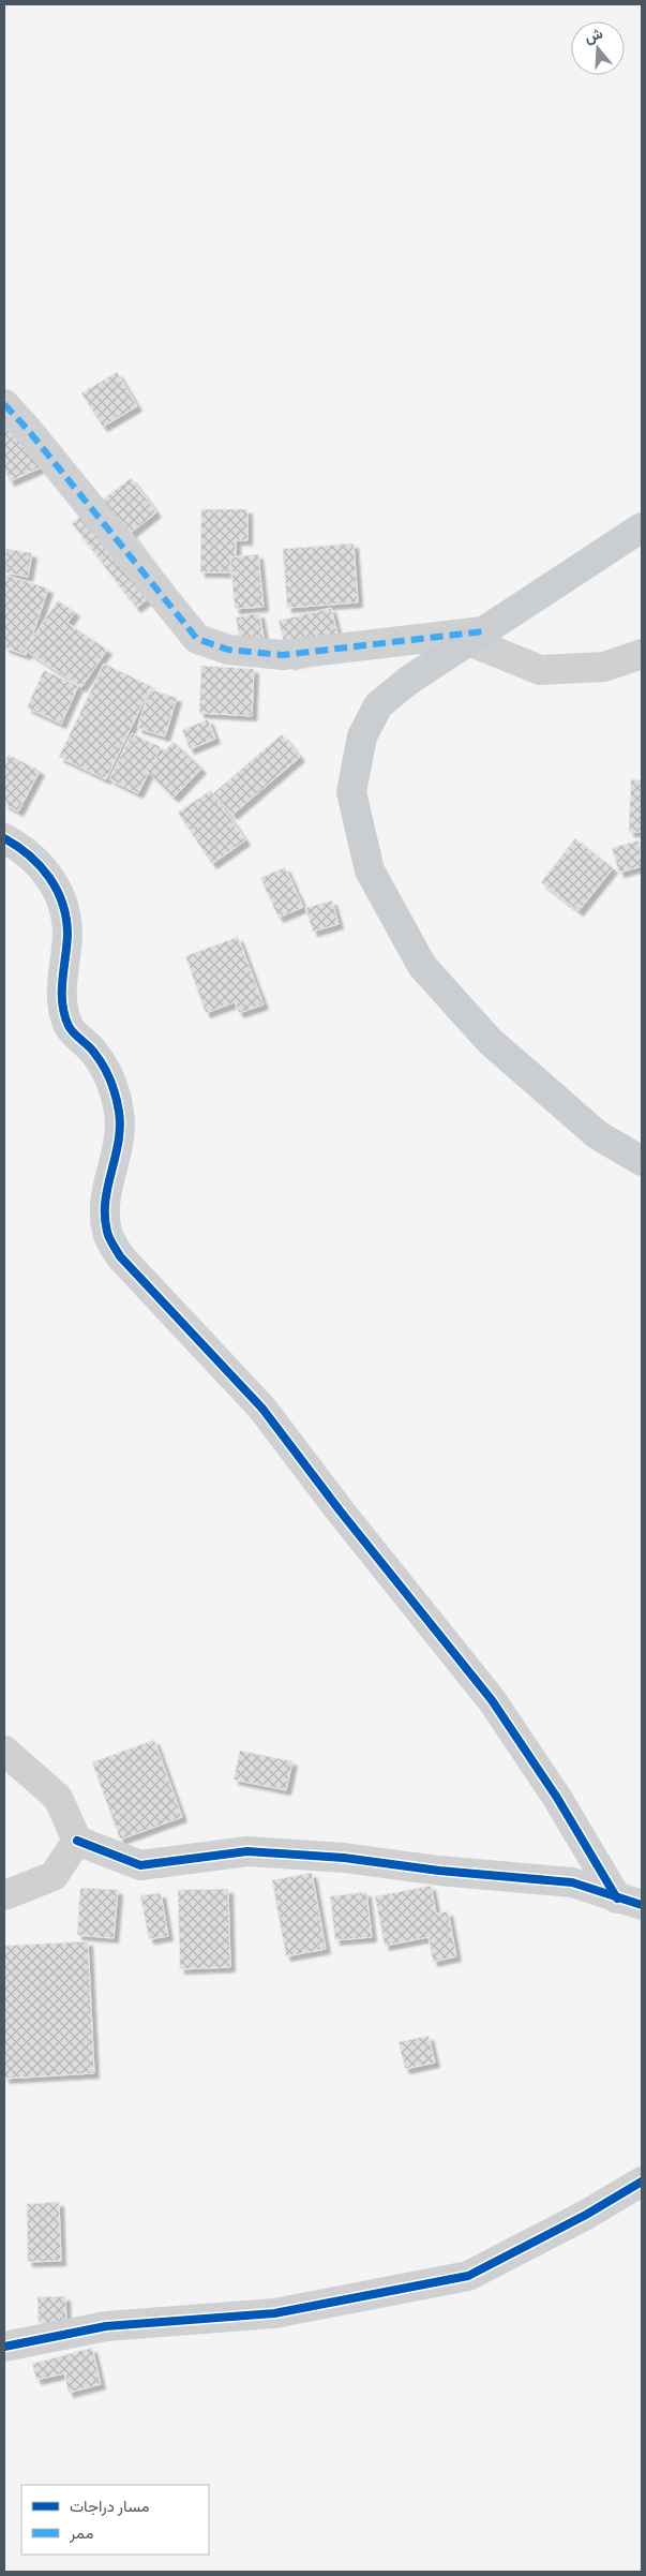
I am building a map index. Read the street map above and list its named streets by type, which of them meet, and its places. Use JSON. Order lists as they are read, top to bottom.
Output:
{
  "legend": ["مسار دراجات", "ممر"],
  "north": "top"
}
